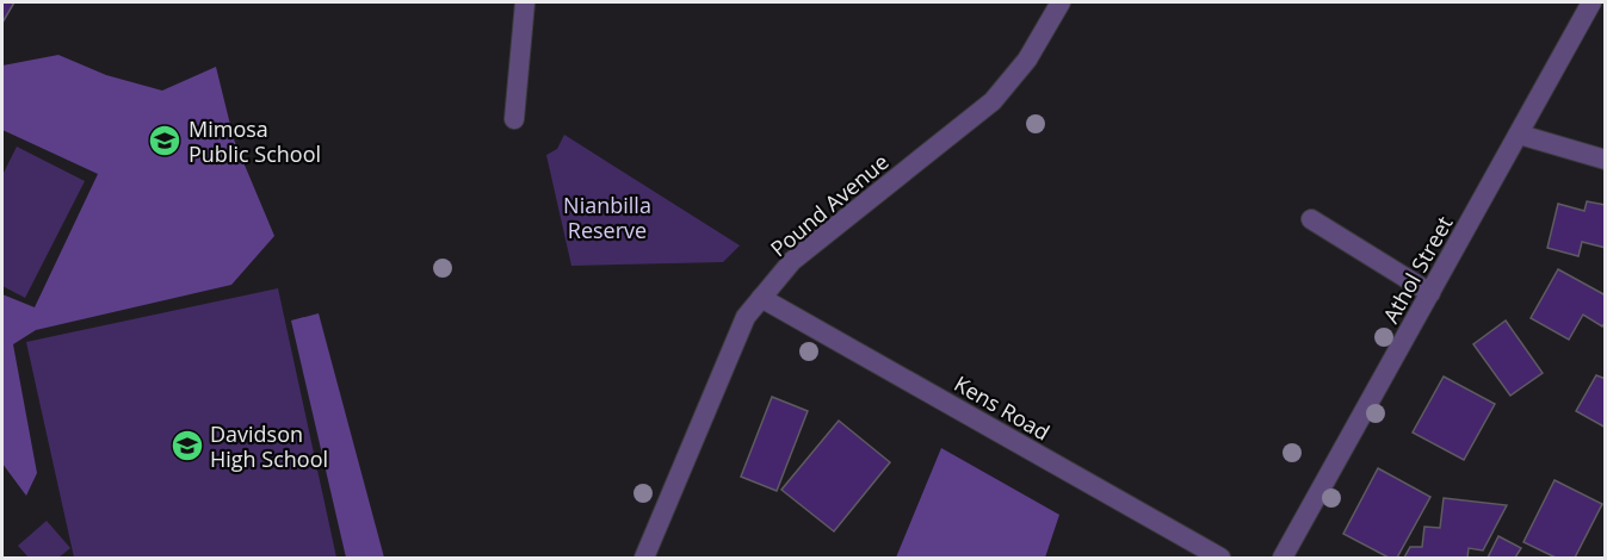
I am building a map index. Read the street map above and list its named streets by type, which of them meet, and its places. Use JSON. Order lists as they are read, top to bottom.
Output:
{
  "streets": {
    "street": ["Pound Avenue", "Athol Street", "Kens Road"]
  },
  "crossings": [
    ["Pound Avenue", "Kens Road"]
  ],
  "parks": ["Nianbilla Reserve"],
  "places": {
    "school or university": ["Mimosa Public School", "Davidson High School"]
  }
}
